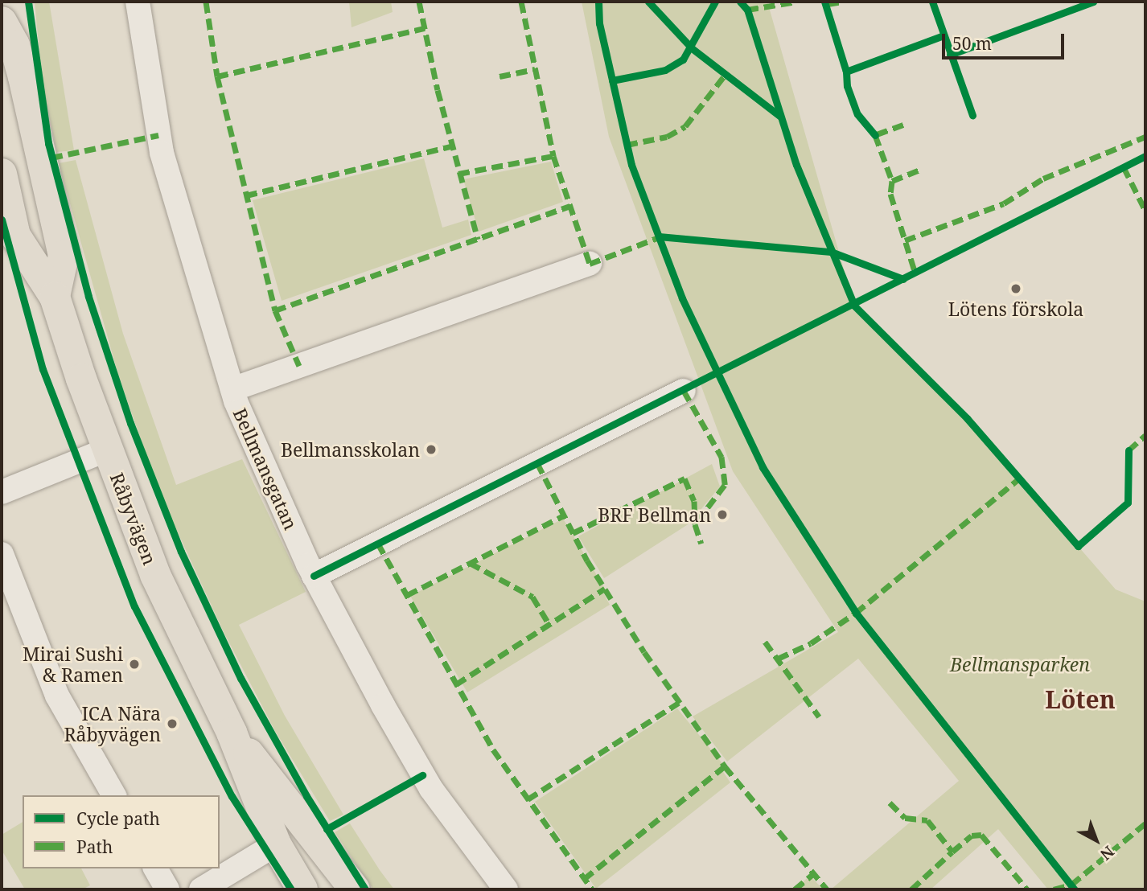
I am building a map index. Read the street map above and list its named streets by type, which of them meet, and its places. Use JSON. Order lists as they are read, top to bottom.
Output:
{
  "streets": {
    "main road": ["Råbyvägen"],
    "street": ["Bellmansgatan"]
  },
  "districts": ["Löten"],
  "parks": ["Bellmansparken"],
  "places": [
    "Lötens förskola",
    "Bellmansskolan",
    "BRF Bellman",
    "Mirai Sushi & Ramen",
    "ICA Nära Råbyvägen"
  ],
  "legend": ["Cycle path", "Path"],
  "scale_bar": "50 m",
  "north": "bottom right"
}
